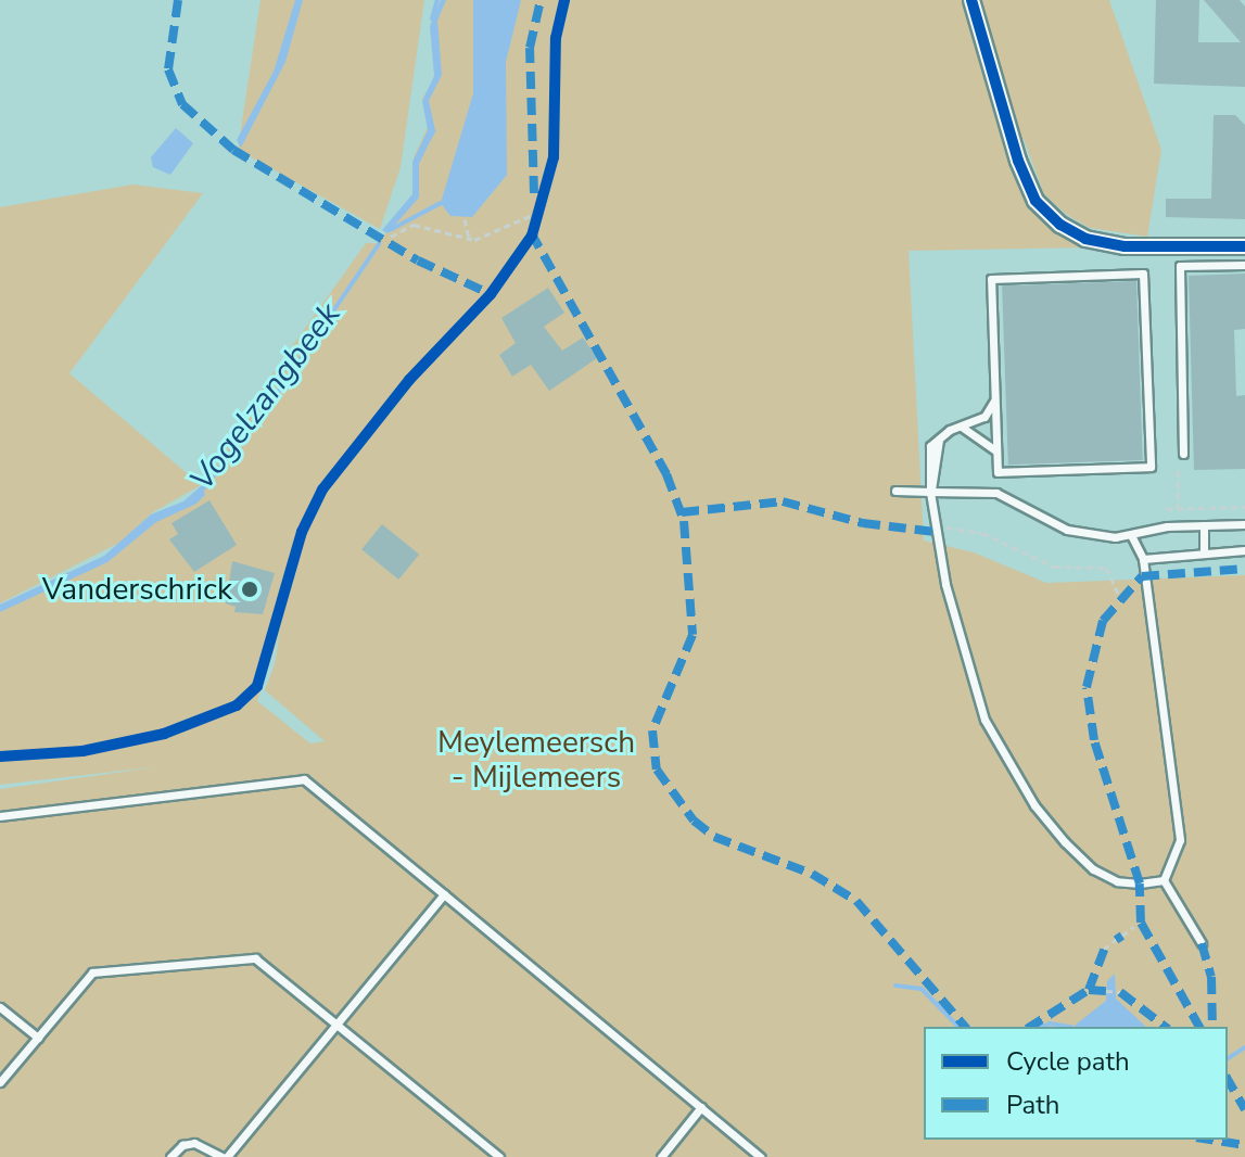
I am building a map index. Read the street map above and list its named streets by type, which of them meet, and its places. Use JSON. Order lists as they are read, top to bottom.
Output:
{
  "water": ["Vogelzangbeek"],
  "parks": ["Meylemeersch - Mijlemeers"],
  "places": ["Vanderschrick"],
  "legend": ["Cycle path", "Path"]
}
